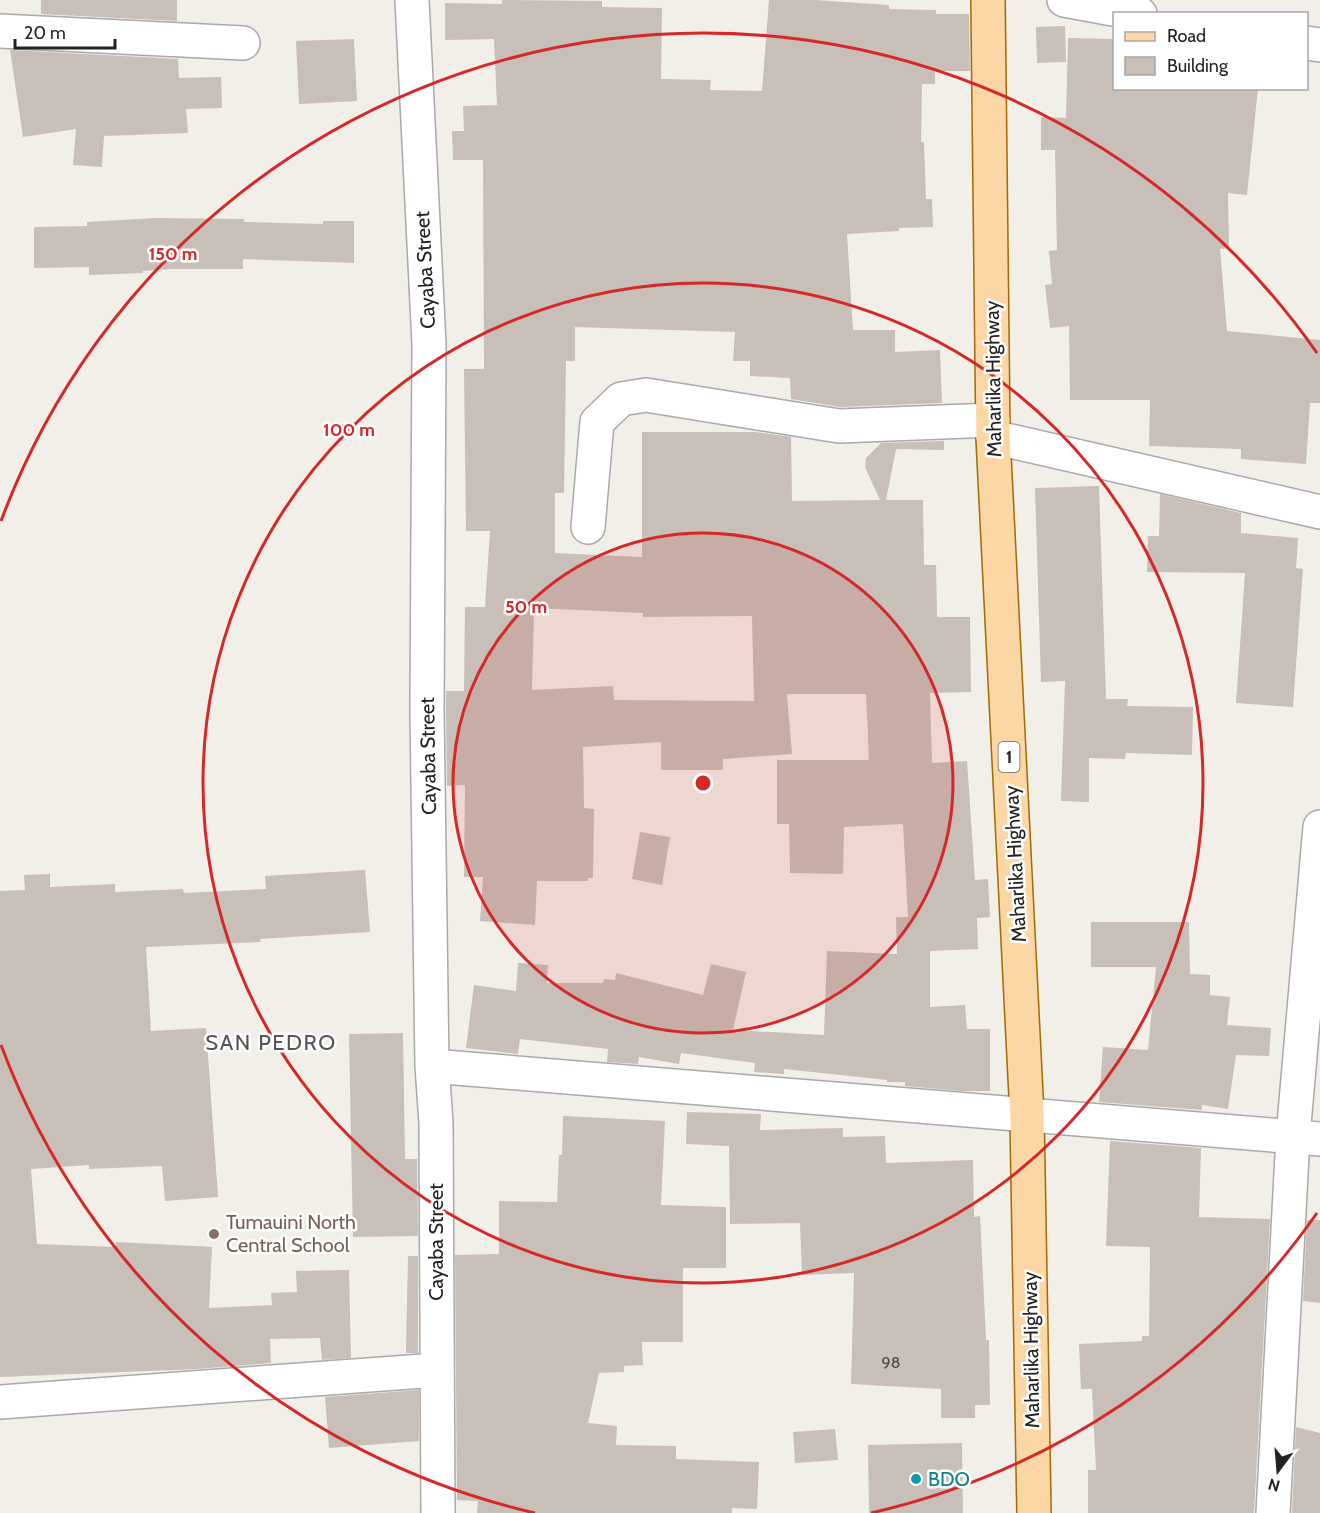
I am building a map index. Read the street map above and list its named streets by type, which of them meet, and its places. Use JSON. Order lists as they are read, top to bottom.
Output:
{
  "streets": {
    "main road": ["Maharlika Highway", "1"],
    "street": ["Cayaba Street"]
  },
  "districts": ["SAN PEDRO"],
  "places": ["Tumauini North Central School", "BDO"],
  "house_numbers": ["98"],
  "legend": ["Road", "Building"],
  "scale_bar": "20 m",
  "north": "bottom",
  "rings": ["150 m", "100 m", "50 m"]
}
